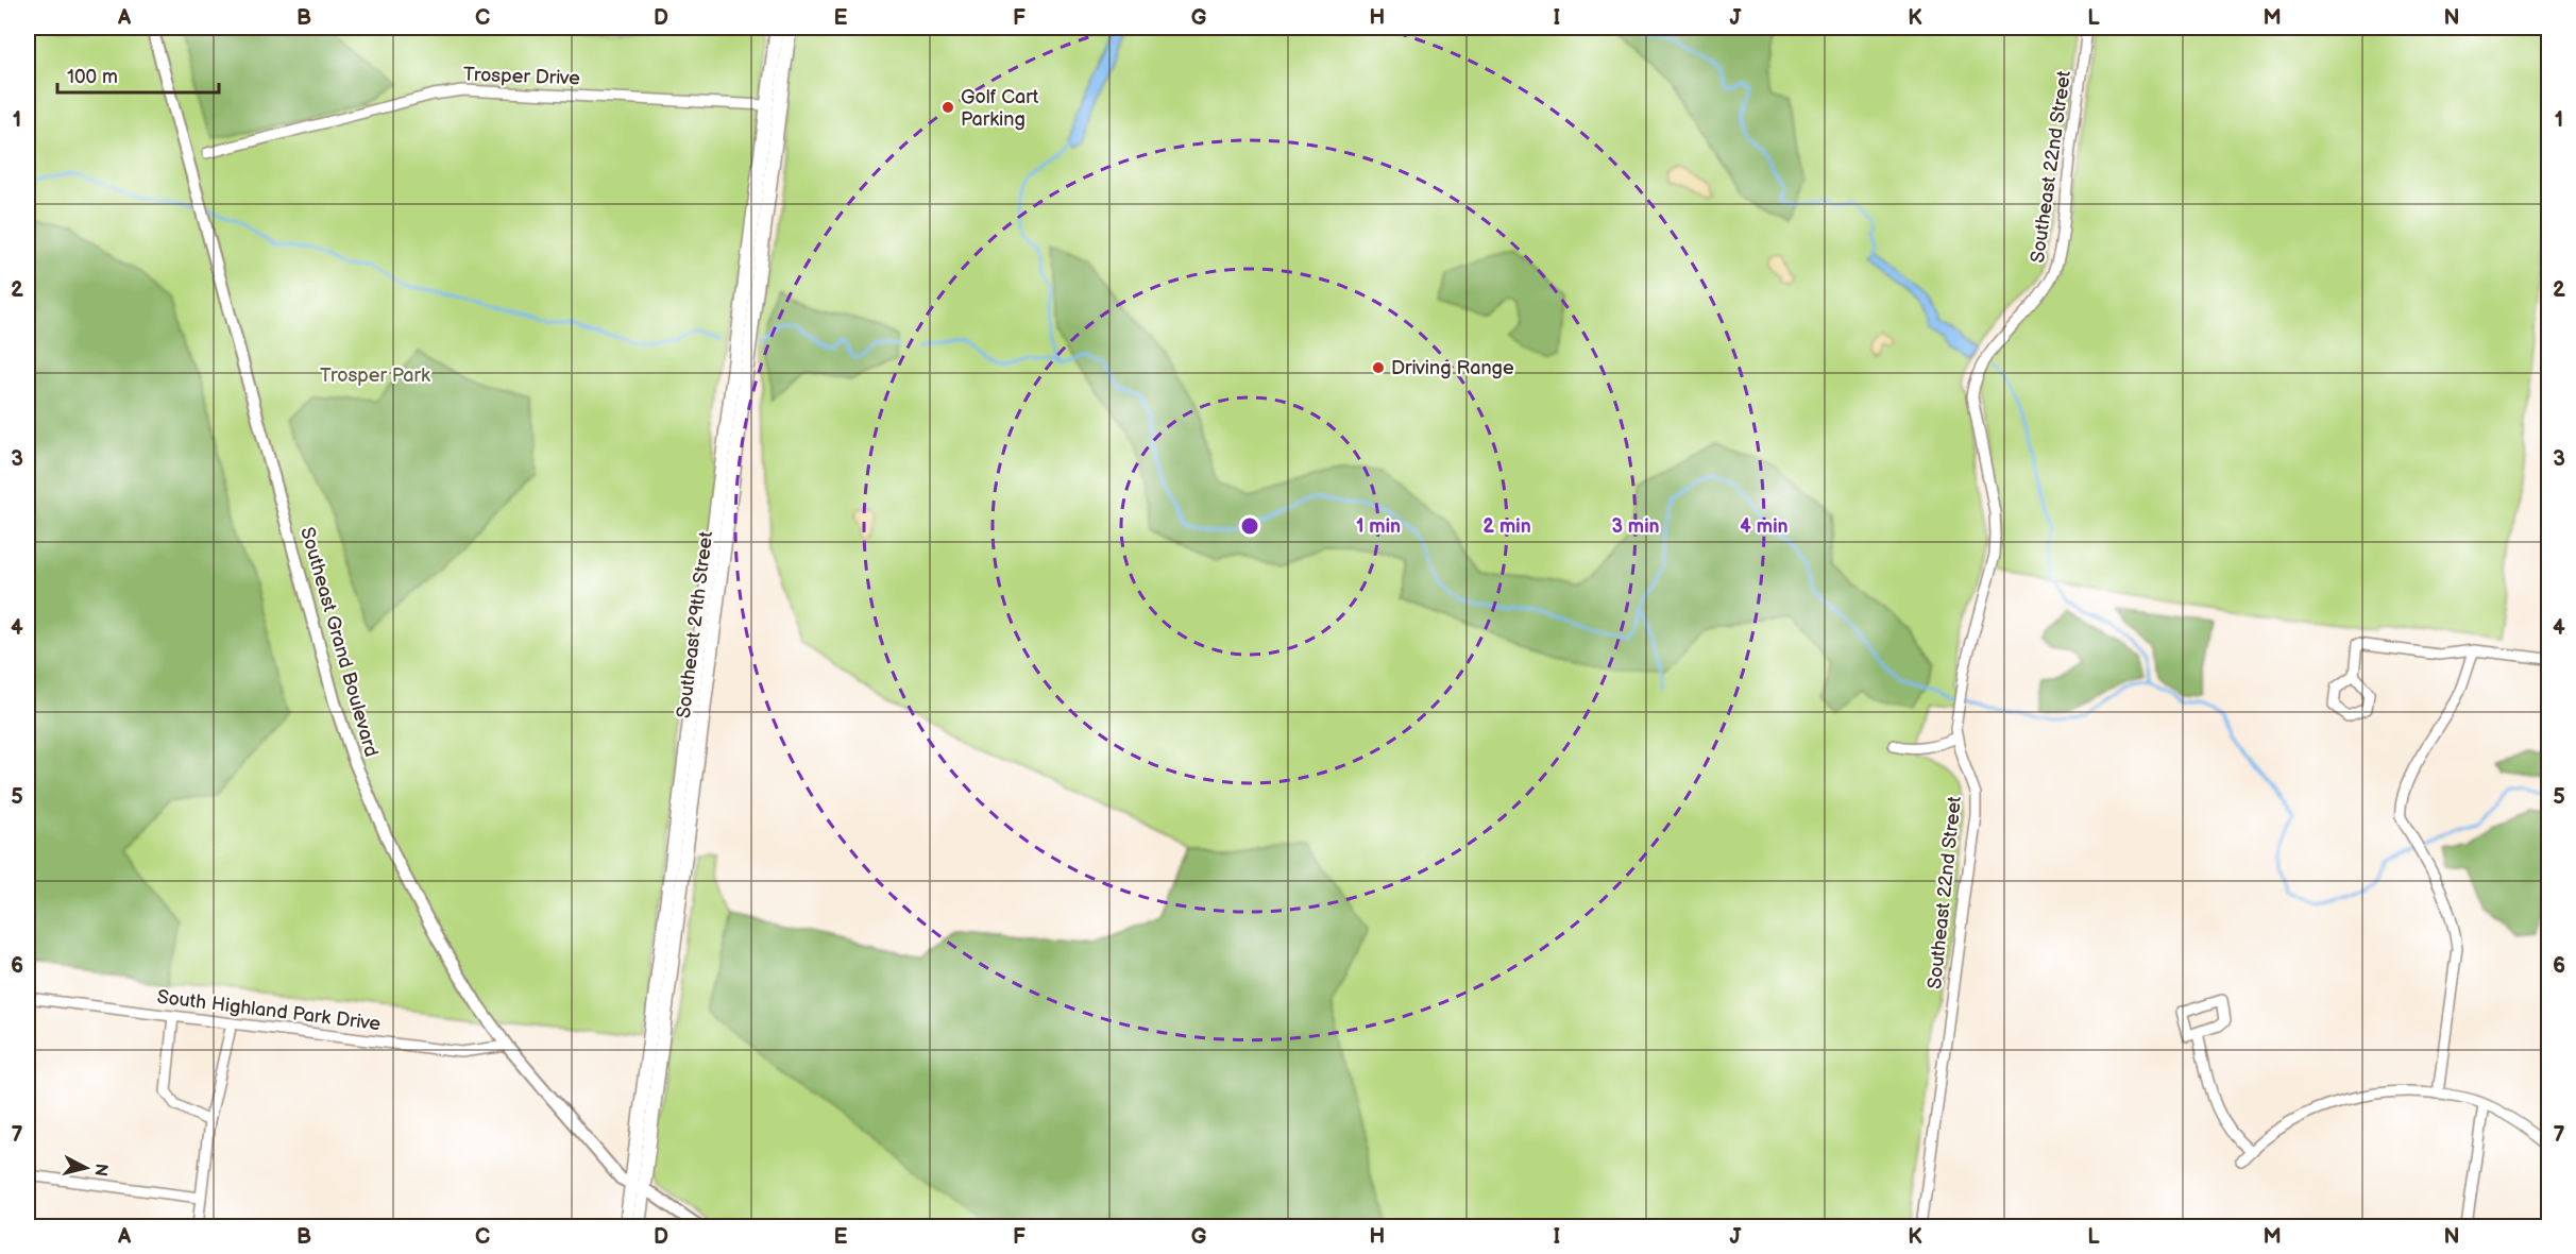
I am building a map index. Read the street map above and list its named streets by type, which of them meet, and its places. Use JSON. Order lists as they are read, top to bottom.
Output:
{
  "streets": {
    "main road": ["Southeast 29th Street"],
    "street": [
      "Trosper Drive",
      "Southeast 22nd Street",
      "Southeast Grand Boulevard",
      "South Highland Park Drive"
    ]
  },
  "crossings": [
    ["Trosper Drive", "Southeast 29th Street"],
    ["Southeast 29th Street", "Southeast Grand Boulevard"],
    ["Southeast Grand Boulevard", "South Highland Park Drive"]
  ],
  "parks": ["Trosper Park"],
  "places": ["Golf Cart Parking", "Driving Range"],
  "scale_bar": "100 m",
  "north": "right",
  "grid": {
    "columns": [
      "A",
      "B",
      "C",
      "D",
      "E",
      "F",
      "G",
      "H",
      "I",
      "J",
      "K",
      "L",
      "M",
      "N"
    ],
    "rows": [
      "1",
      "2",
      "3",
      "4",
      "5",
      "6",
      "7"
    ]
  },
  "rings": [
    "1 min",
    "2 min",
    "3 min",
    "4 min"
  ]
}
